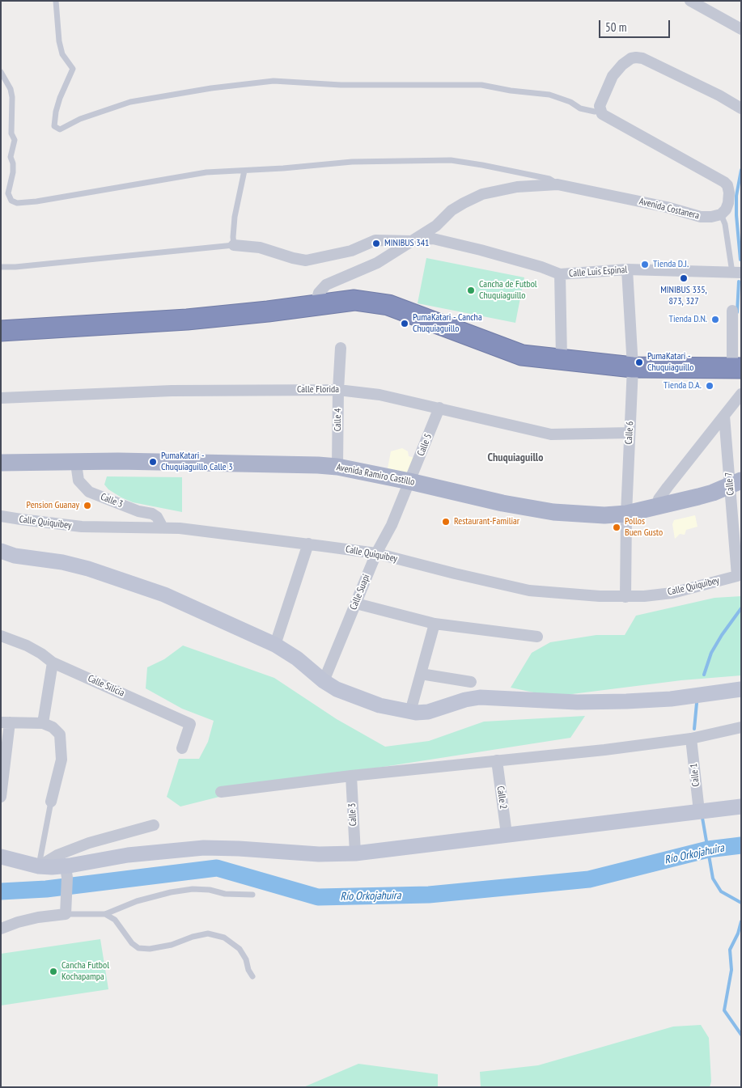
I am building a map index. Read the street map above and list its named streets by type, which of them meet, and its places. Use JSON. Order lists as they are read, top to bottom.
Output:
{
  "streets": {
    "main road": ["Avenida Ramiro Castillo"],
    "street": [
      "Avenida Costanera",
      "Calle Luis Espinal",
      "Calle Florida",
      "Calle 4",
      "Calle 6",
      "Calle 5",
      "Calle 7",
      "Calle 3",
      "Calle Quiquibey",
      "Calle Suapi",
      "Calle Silicia",
      "Calle 1",
      "Calle 2"
    ]
  },
  "crossings": [
    ["Avenida Costanera", "Calle Luis Espinal"],
    ["Calle Luis Espinal", "Calle 6"],
    ["Calle Florida", "Calle 4"],
    ["Calle Florida", "Calle 6"],
    ["Calle Florida", "Calle 5"],
    ["Calle 4", "Avenida Ramiro Castillo"],
    ["Calle 6", "Avenida Ramiro Castillo"],
    ["Calle 6", "Calle Quiquibey"],
    ["Calle 5", "Avenida Ramiro Castillo"],
    ["Calle 5", "Calle Suapi"],
    ["Avenida Ramiro Castillo", "Calle 7"],
    ["Avenida Ramiro Castillo", "Calle 3"],
    ["Avenida Ramiro Castillo", "Calle Suapi"],
    ["Calle 7", "Calle Quiquibey"],
    ["Calle 3", "Calle Quiquibey"],
    ["Calle Quiquibey", "Calle Suapi"]
  ],
  "districts": ["Chuquiaguillo"],
  "water": ["Río Orkojahuira"],
  "places": [
    "MINIBUS 341",
    "Tienda D.J.",
    "MINIBUS 335, 873, 327",
    "Cancha de Futbol Chuquiaguillo",
    "Tienda D.N.",
    "PumaKatari - Cancha Chuquiaguillo",
    "PumaKatari - Chuquiaguillo",
    "Tienda D.A.",
    "PumaKatari - Chuquiaguillo Calle 3",
    "Pension Guanay",
    "Restaurant-Familiar",
    "Pollos Buen Gusto",
    "Cancha Futbol Kochapampa"
  ],
  "scale_bar": "50 m"
}
